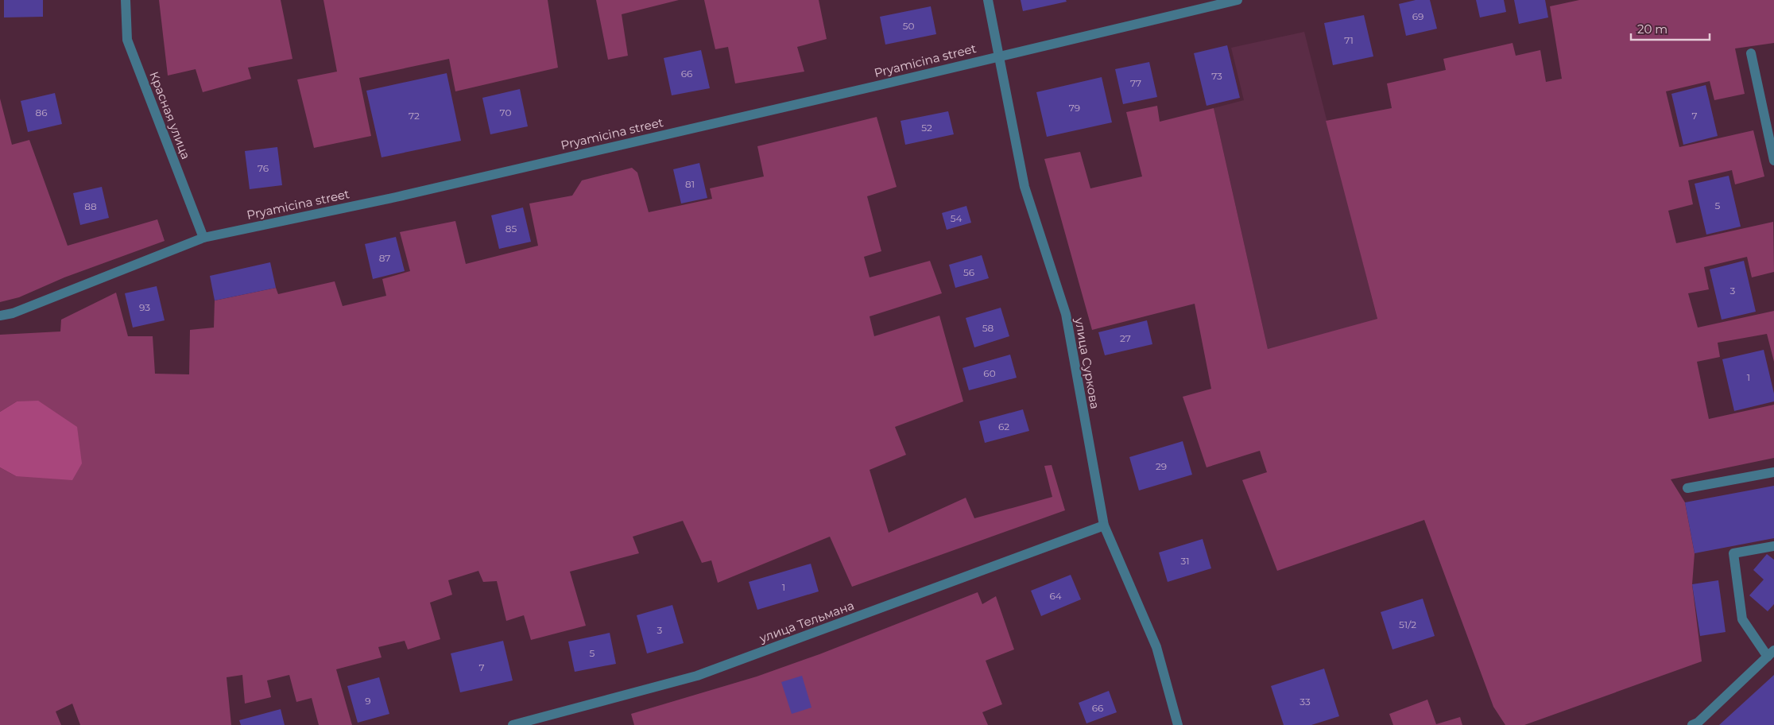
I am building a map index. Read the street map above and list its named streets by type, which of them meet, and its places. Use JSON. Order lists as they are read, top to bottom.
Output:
{
  "streets": {
    "street": [
      "Pryamicina street",
      "Красная улица",
      "улица Суркова",
      "улица Тельмана"
    ]
  },
  "crossings": [
    ["Pryamicina street", "Красная улица"],
    ["Pryamicina street", "улица Суркова"],
    ["улица Суркова", "улица Тельмана"]
  ],
  "house_numbers": [
    "69",
    "50",
    "71",
    "66",
    "73",
    "77",
    "79",
    "86",
    "70",
    "72",
    "7",
    "52",
    "76",
    "81",
    "5",
    "88",
    "54",
    "85",
    "87",
    "56",
    "3",
    "93",
    "58",
    "27",
    "60",
    "1",
    "62",
    "29",
    "31",
    "1",
    "64",
    "51/2",
    "3",
    "5",
    "7",
    "9",
    "33",
    "66"
  ],
  "scale_bar": "20 m"
}
